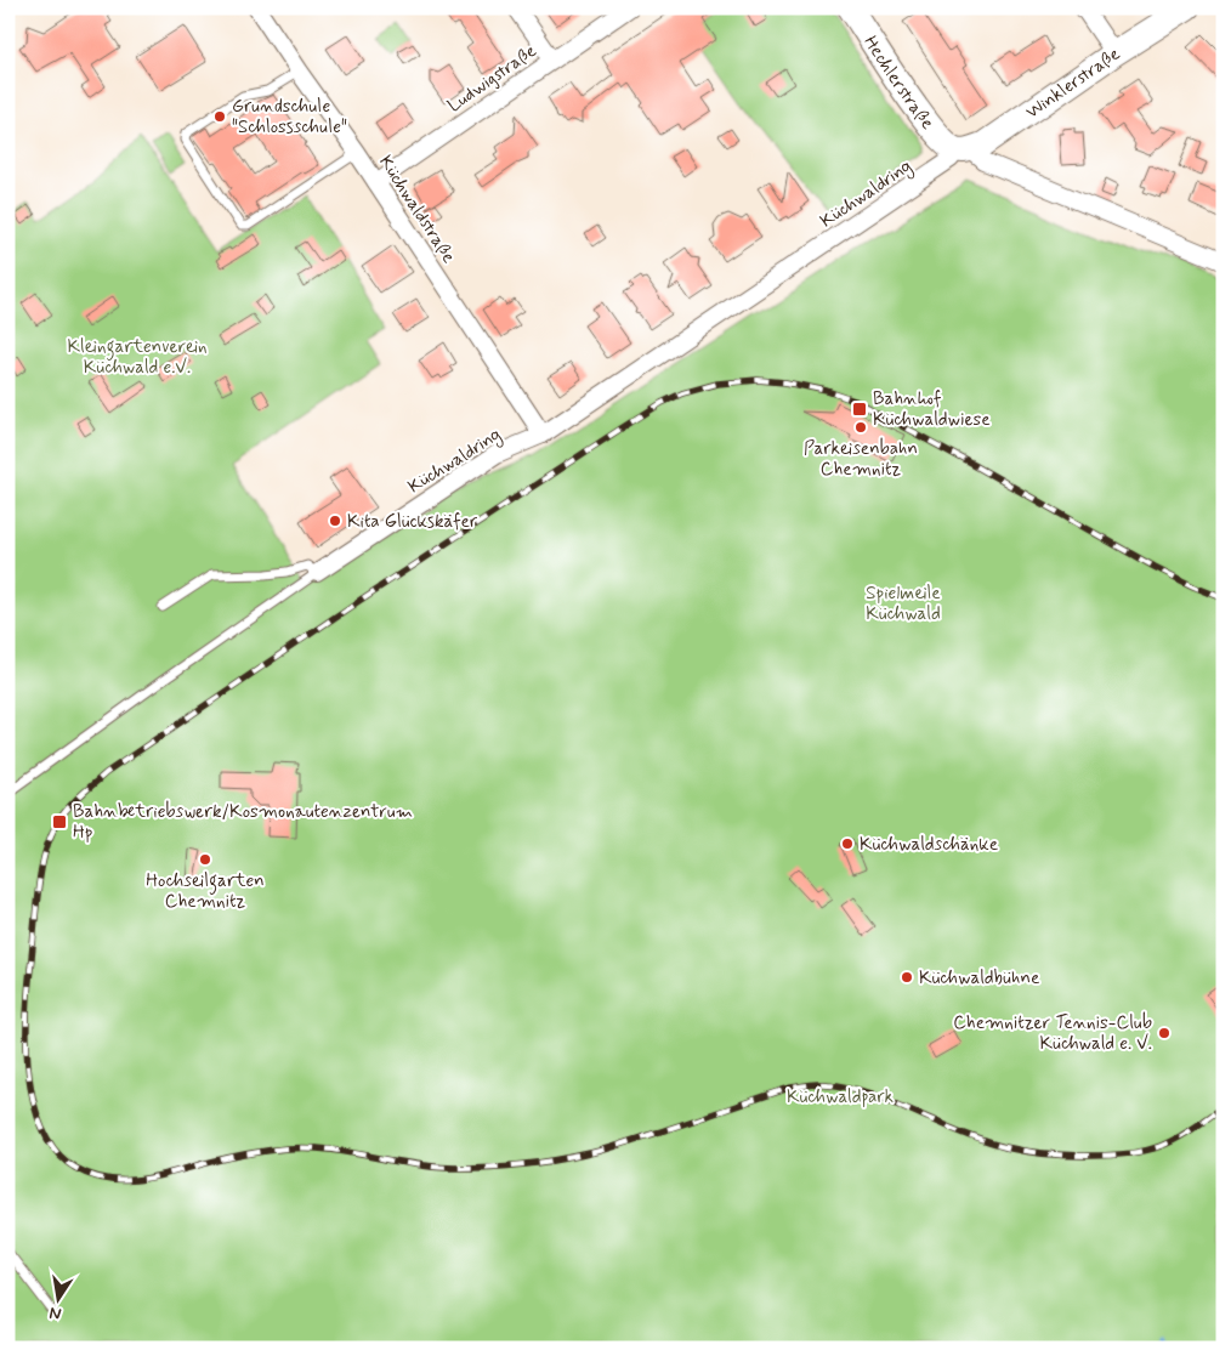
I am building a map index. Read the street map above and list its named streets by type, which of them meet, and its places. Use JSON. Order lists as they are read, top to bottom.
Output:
{
  "streets": {
    "main road": ["Hechlerstraße", "Winklerstraße"],
    "street": ["Ludwigstraße", "Küchwaldring", "Küchwaldstraße"]
  },
  "crossings": [
    ["Ludwigstraße", "Küchwaldstraße"],
    ["Hechlerstraße", "Winklerstraße"],
    ["Hechlerstraße", "Küchwaldring"],
    ["Winklerstraße", "Küchwaldring"],
    ["Küchwaldring", "Küchwaldstraße"]
  ],
  "parks": ["Kleingartenverein Küchwald e.V.", "Spielmeile Küchwald", "Küchwaldpark"],
  "places": {
    "other": [
      "Grundschule \"Schlossschule\"",
      "Parkeisenbahn Chemnitz",
      "Kita Glückskäfer",
      "Küchwaldschänke",
      "Hochseilgarten Chemnitz",
      "Küchwaldbühne",
      "Chemnitzer Tennis-Club Küchwald e. V."
    ],
    "transit": ["Bahnhof Küchwaldwiese", "Bahnbetriebswerk/Kosmonautenzentrum Hp"]
  },
  "north": "bottom"
}
